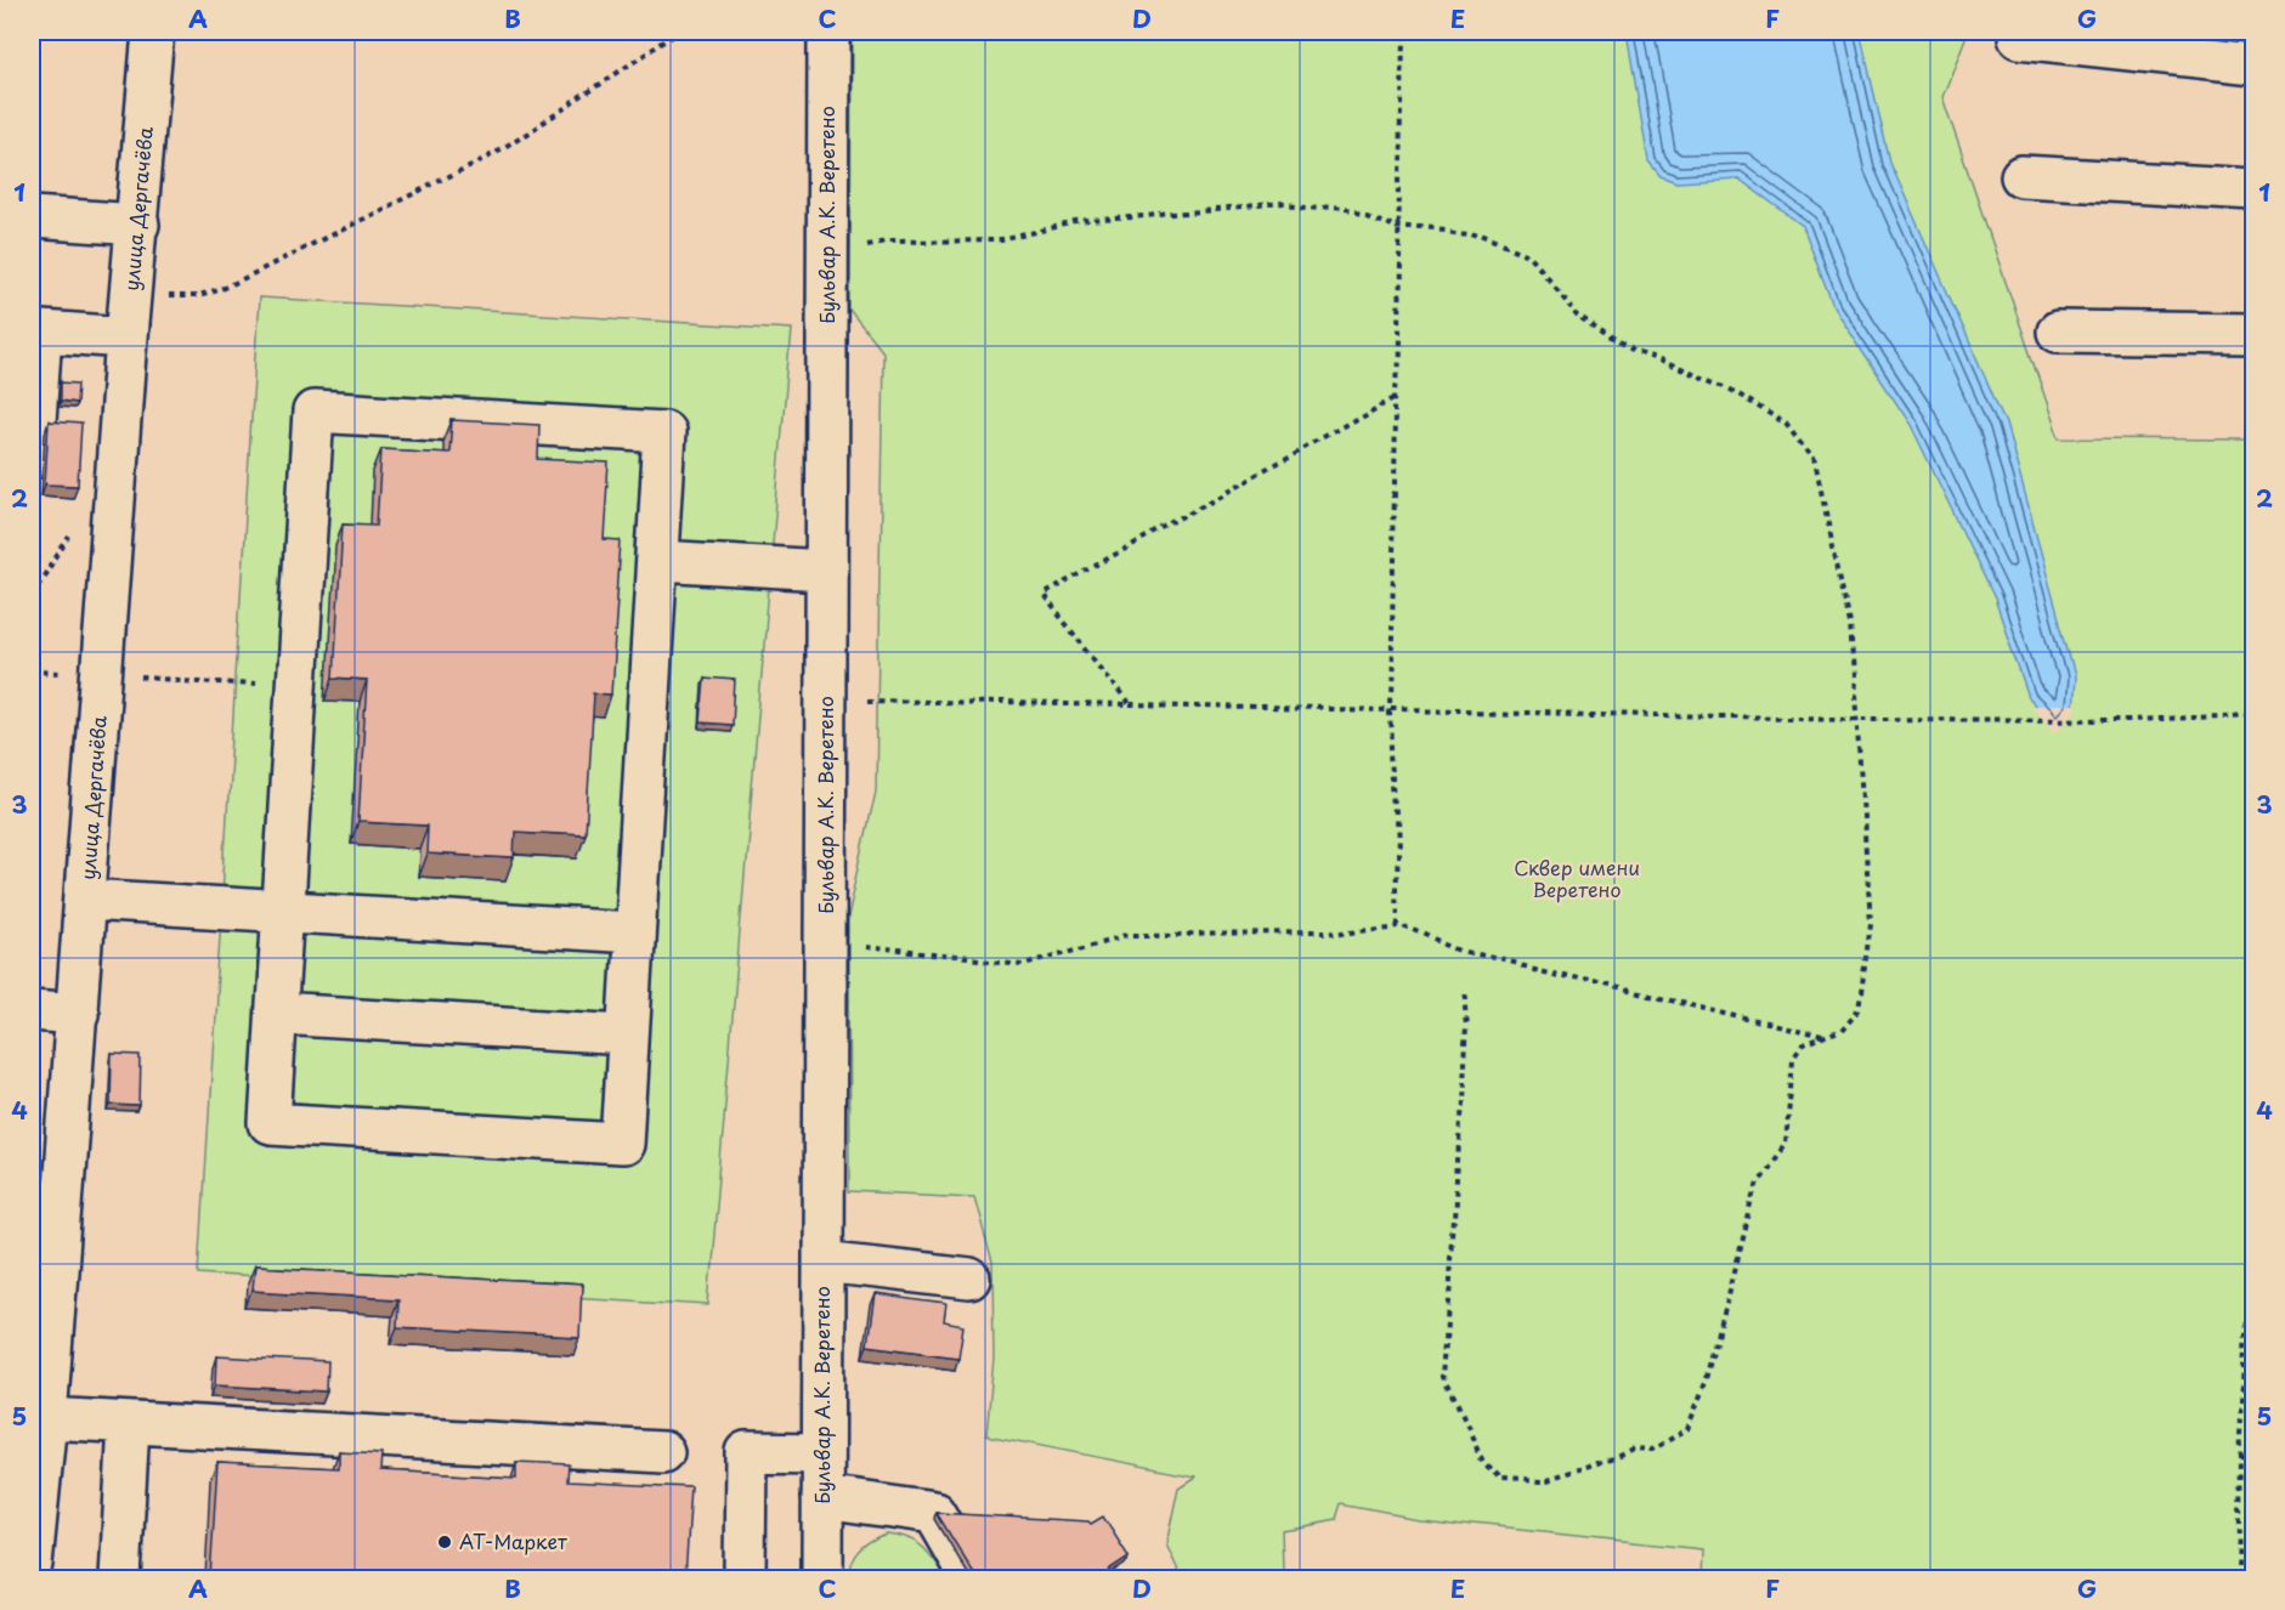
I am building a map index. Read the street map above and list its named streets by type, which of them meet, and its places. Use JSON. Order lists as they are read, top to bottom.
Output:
{
  "streets": {
    "street": ["улица Дергачёва", "Бульвар А.К. Веретено"]
  },
  "parks": ["Сквер имени Веретено"],
  "places": ["АТ-Маркет"],
  "grid": {
    "columns": [
      "A",
      "B",
      "C",
      "D",
      "E",
      "F",
      "G"
    ],
    "rows": [
      "1",
      "2",
      "3",
      "4",
      "5"
    ]
  }
}
